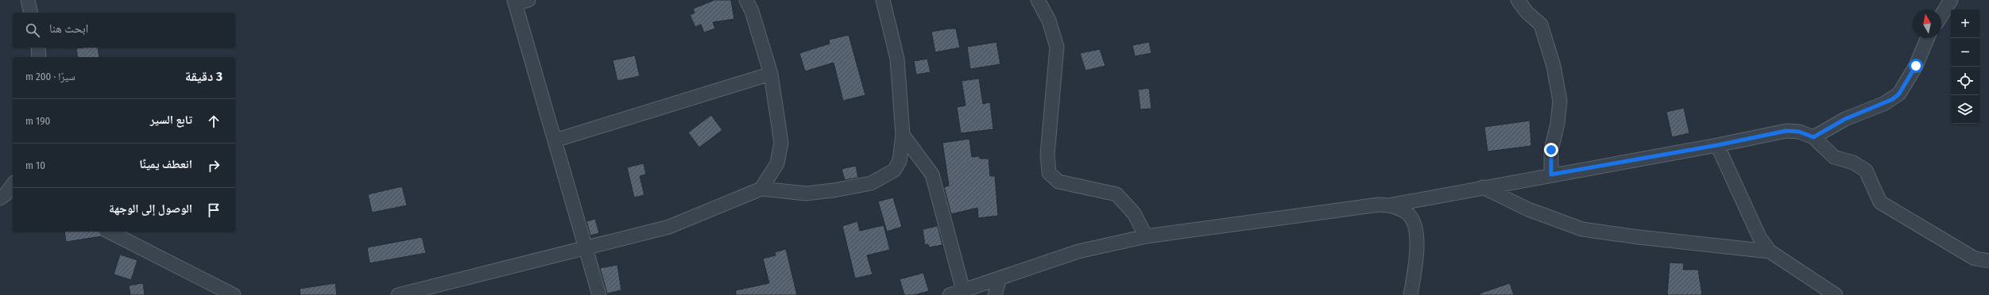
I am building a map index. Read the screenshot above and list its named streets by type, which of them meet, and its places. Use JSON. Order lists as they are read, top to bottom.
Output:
{
  "north": "top",
  "page": {
    "map_buttons": ["+", "−"],
    "search": "ابحث هنا",
    "heading": ["3 دقيقة", "سيرًا · 200 m"],
    "list": [
      ["تابع السير", "190 m"],
      ["انعطف يمينًا", "10 m"],
      "الوصول إلى الوجهة"
    ]
  }
}
